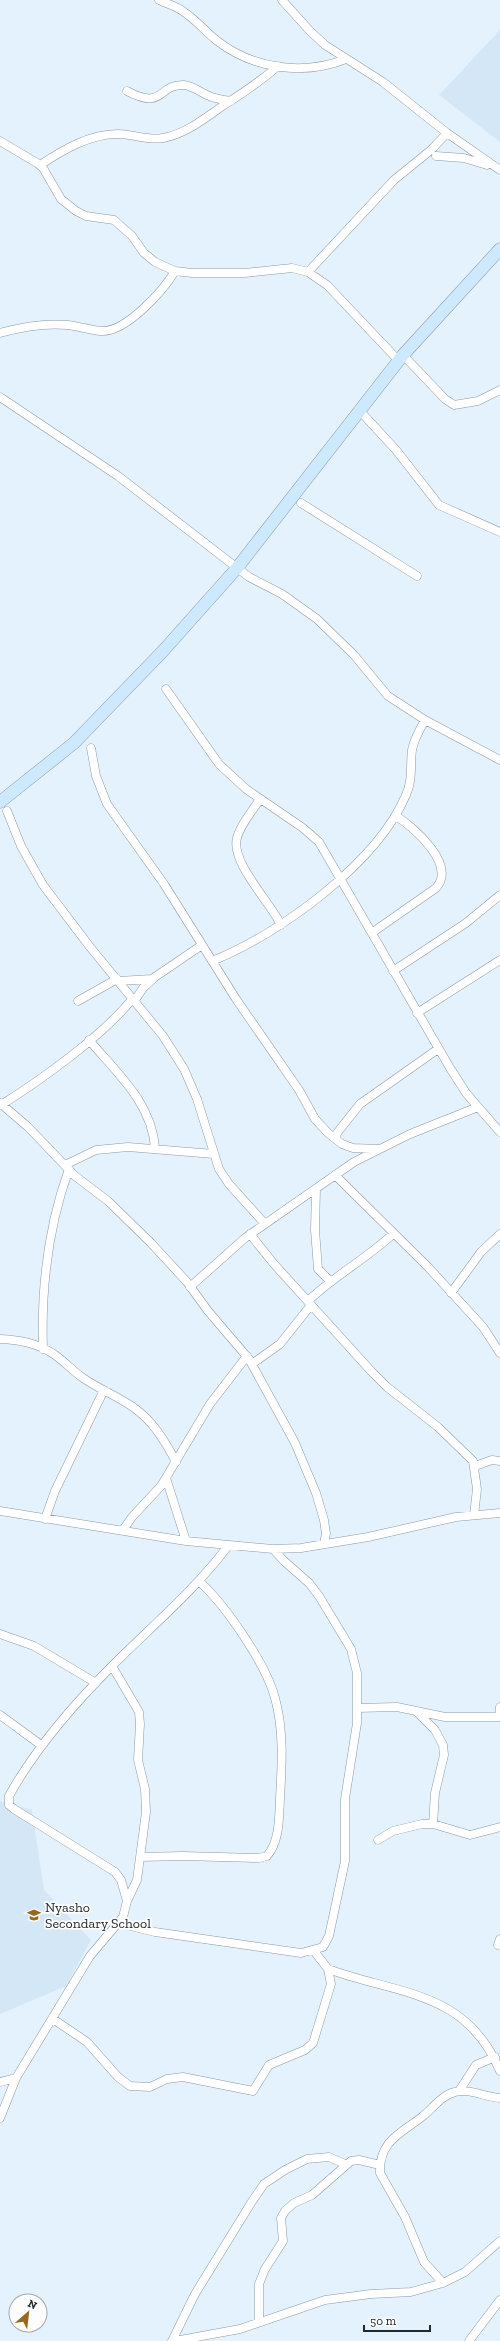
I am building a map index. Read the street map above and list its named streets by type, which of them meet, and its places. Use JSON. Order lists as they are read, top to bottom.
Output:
{
  "places": {
    "school or university": ["Nyasho Secondary School"]
  },
  "scale_bar": "50 m",
  "north": "top right"
}
